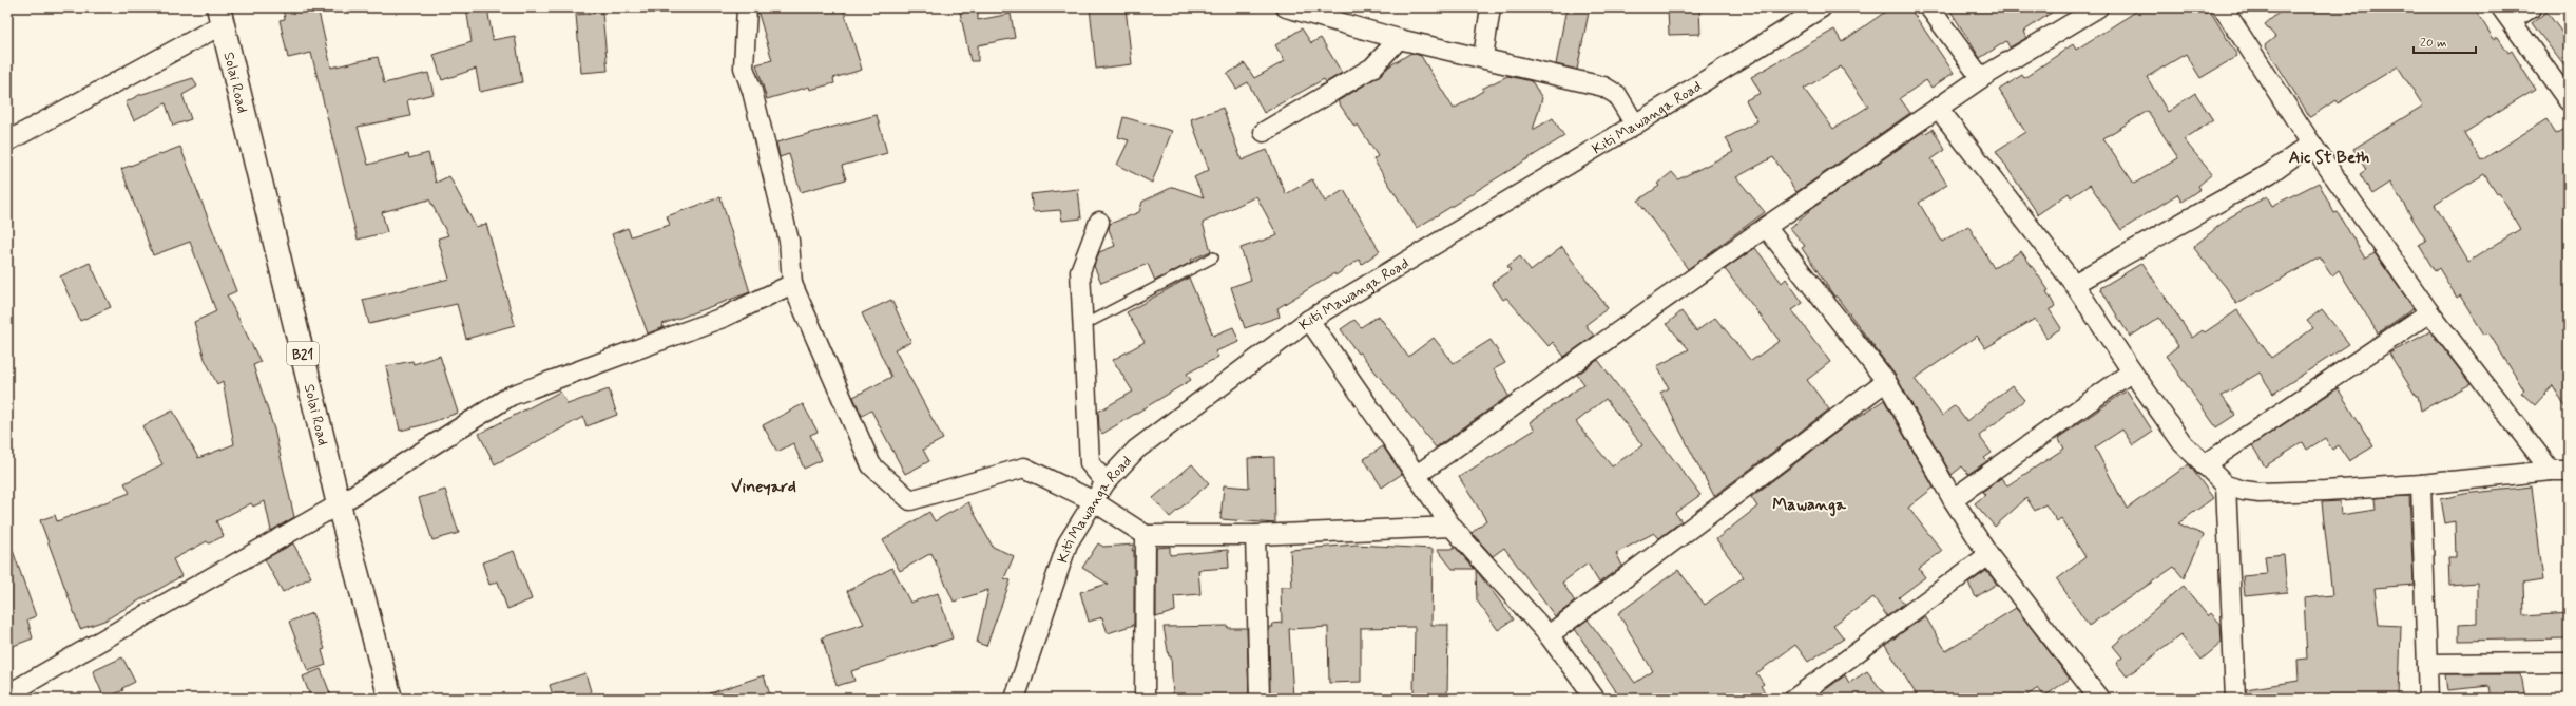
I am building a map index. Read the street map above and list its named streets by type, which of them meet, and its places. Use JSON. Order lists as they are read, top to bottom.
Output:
{
  "streets": {
    "highway": ["Solai Road", "B21"],
    "street": ["Kiti Mawanga Road"]
  },
  "districts": ["Aic St Beth", "Vineyard", "Mawanga"],
  "scale_bar": "20 m"
}
